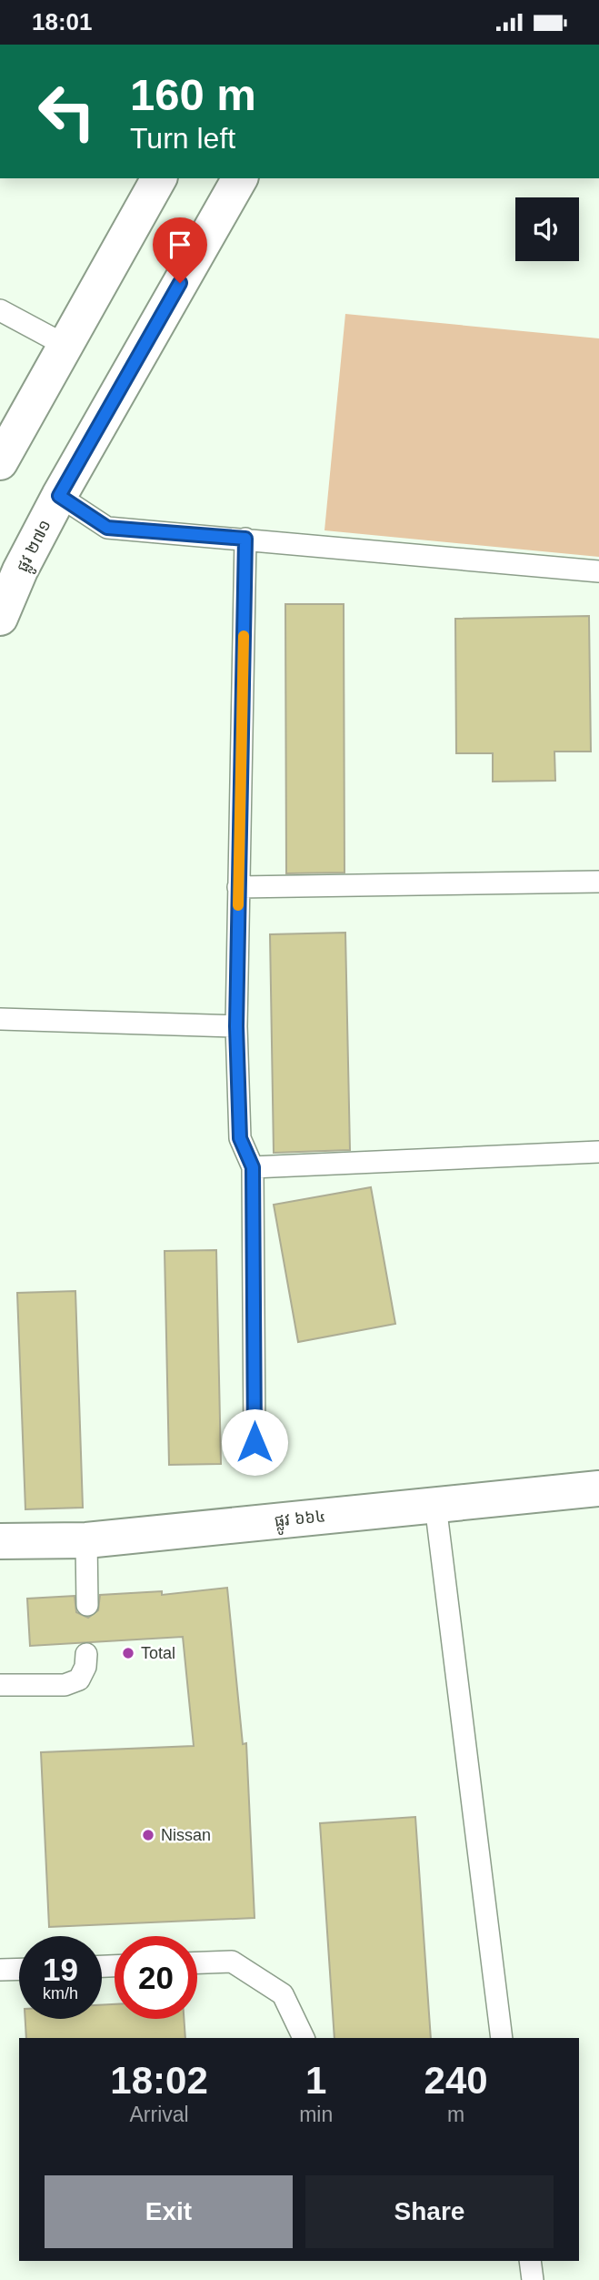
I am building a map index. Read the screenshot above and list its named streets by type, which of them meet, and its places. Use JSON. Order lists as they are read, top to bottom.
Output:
{
  "streets": {
    "main road": ["ផ្លូវ ២៧១", "ផ្លូវ ៦៦៤"]
  },
  "places": ["Total", "Nissan"],
  "page": {
    "status": "18:01",
    "turn": ["160 m", "Turn left"],
    "speed": "19 km/h",
    "limit": "20",
    "eta": [
      "18:02",
      "Arrival",
      "1",
      "min",
      "240",
      "m"
    ],
    "buttons": ["Exit", "Share"]
  }
}
